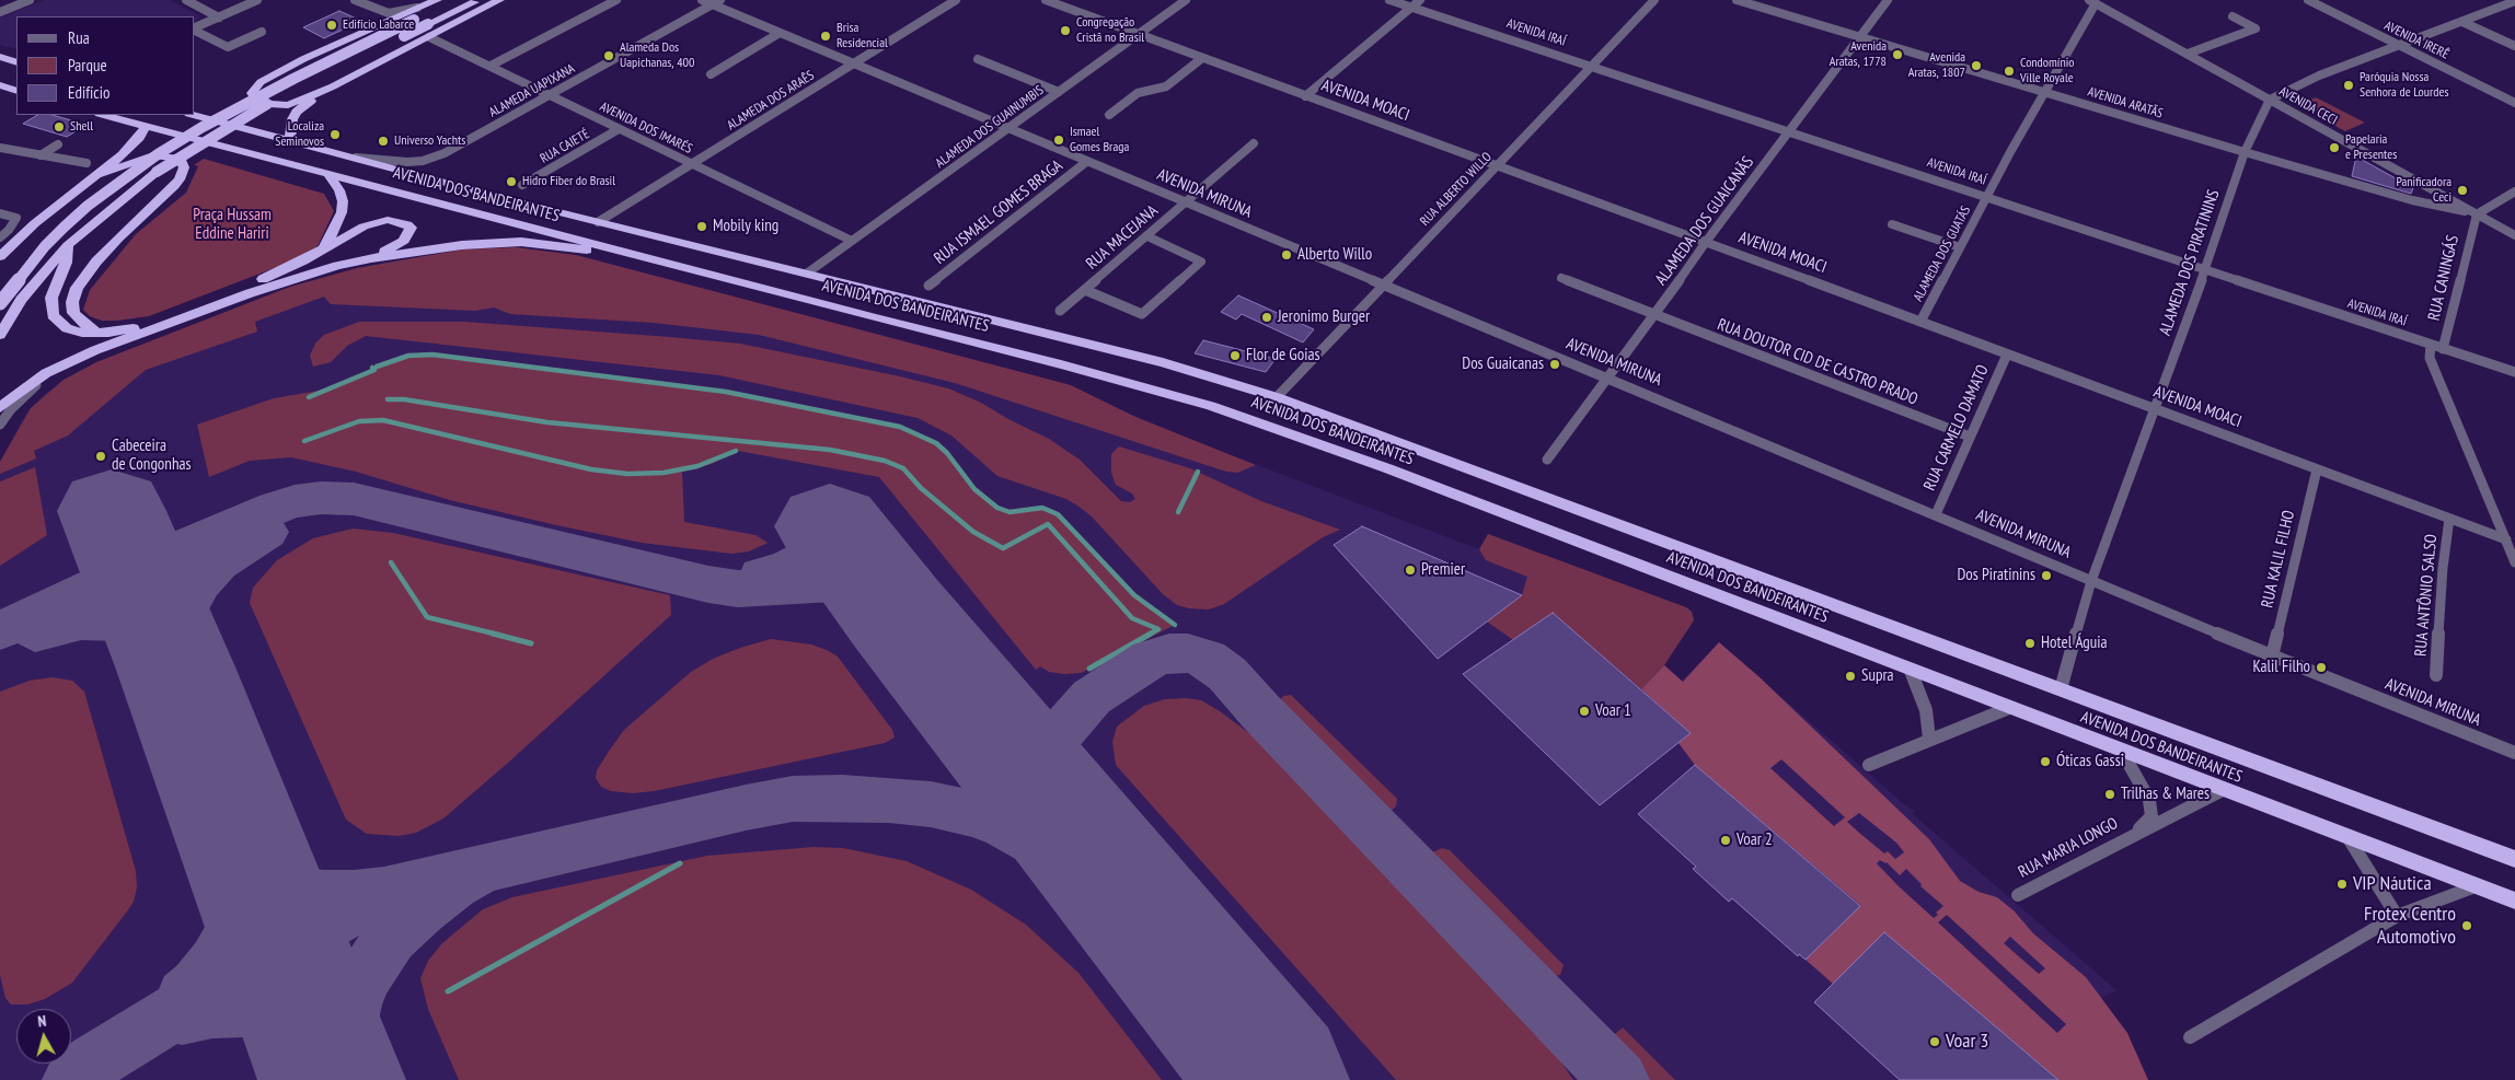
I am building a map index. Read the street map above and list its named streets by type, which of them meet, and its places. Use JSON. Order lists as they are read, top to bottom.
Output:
{
  "streets": {
    "highway": ["AVENIDA DOS BANDEIRANTES"],
    "street": [
      "AVENIDA IRAÍ",
      "AVENIDA IRERÊ",
      "ALAMEDA UAPIXANA",
      "ALAMEDA DOS ARAÊS",
      "AVENIDA MOACI",
      "AVENIDA ARATÃS",
      "AVENIDA CECI",
      "ALAMEDA DOS GUAINUMBIS",
      "AVENIDA DOS IMARÉS",
      "RUA CAIETÉ",
      "RUA ALBERTO WILLO",
      "AVENIDA MIRUNA",
      "RUA ISMAEL GOMES BRAGA",
      "ALAMEDA DOS GUAICANÃS",
      "RUA MACEJANA",
      "ALAMEDA DOS GUATÁS",
      "ALAMEDA DOS PIRATININS",
      "RUA CANINGÁS",
      "RUA DOUTOR CID DE CASTRO PRADO",
      "RUA CARMELO DAMATO",
      "RUA KALIL FILHO",
      "RUA ANTÔNIO SALSO",
      "RUA MARIA LONGO"
    ]
  },
  "crossings": [
    ["AVENIDA IRAÍ", "RUA ALBERTO WILLO"],
    ["AVENIDA IRAÍ", "ALAMEDA DOS GUAICANÃS"],
    ["AVENIDA IRAÍ", "ALAMEDA DOS GUATÁS"],
    ["AVENIDA IRAÍ", "ALAMEDA DOS PIRATININS"],
    ["AVENIDA IRAÍ", "RUA CANINGÁS"],
    ["ALAMEDA UAPIXANA", "AVENIDA DOS IMARÉS"],
    ["ALAMEDA UAPIXANA", "AVENIDA MIRUNA"],
    ["ALAMEDA UAPIXANA", "AVENIDA DOS BANDEIRANTES"],
    ["ALAMEDA DOS ARAÊS", "AVENIDA DOS IMARÉS"],
    ["ALAMEDA DOS ARAÊS", "AVENIDA MIRUNA"],
    ["ALAMEDA DOS ARAÊS", "AVENIDA DOS BANDEIRANTES"],
    ["AVENIDA MOACI", "ALAMEDA DOS GUAINUMBIS"],
    ["AVENIDA MOACI", "RUA ALBERTO WILLO"],
    ["AVENIDA MOACI", "ALAMEDA DOS GUAICANÃS"],
    ["AVENIDA MOACI", "ALAMEDA DOS GUATÁS"],
    ["AVENIDA MOACI", "ALAMEDA DOS PIRATININS"],
    ["AVENIDA MOACI", "RUA CARMELO DAMATO"],
    ["AVENIDA MOACI", "RUA KALIL FILHO"],
    ["AVENIDA MOACI", "RUA ANTÔNIO SALSO"],
    ["AVENIDA ARATÃS", "AVENIDA CECI"],
    ["AVENIDA ARATÃS", "ALAMEDA DOS GUAICANÃS"],
    ["AVENIDA ARATÃS", "ALAMEDA DOS GUATÁS"],
    ["AVENIDA ARATÃS", "ALAMEDA DOS PIRATININS"],
    ["AVENIDA ARATÃS", "RUA CANINGÁS"],
    ["AVENIDA CECI", "ALAMEDA DOS GUATÁS"],
    ["AVENIDA CECI", "ALAMEDA DOS PIRATININS"],
    ["AVENIDA CECI", "RUA CANINGÁS"],
    ["ALAMEDA DOS GUAINUMBIS", "AVENIDA DOS IMARÉS"],
    ["ALAMEDA DOS GUAINUMBIS", "AVENIDA MIRUNA"],
    ["ALAMEDA DOS GUAINUMBIS", "AVENIDA DOS BANDEIRANTES"],
    ["AVENIDA DOS IMARÉS", "RUA CAIETÉ"],
    ["RUA ALBERTO WILLO", "AVENIDA MIRUNA"],
    ["RUA ALBERTO WILLO", "AVENIDA DOS BANDEIRANTES"],
    ["AVENIDA MIRUNA", "RUA ISMAEL GOMES BRAGA"],
    ["AVENIDA MIRUNA", "ALAMEDA DOS GUAICANÃS"],
    ["AVENIDA MIRUNA", "RUA MACEJANA"],
    ["AVENIDA MIRUNA", "ALAMEDA DOS PIRATININS"],
    ["AVENIDA MIRUNA", "RUA CARMELO DAMATO"],
    ["AVENIDA MIRUNA", "RUA KALIL FILHO"],
    ["AVENIDA DOS BANDEIRANTES", "ALAMEDA DOS PIRATININS"],
    ["AVENIDA DOS BANDEIRANTES", "RUA MARIA LONGO"],
    ["ALAMEDA DOS GUAICANÃS", "RUA DOUTOR CID DE CASTRO PRADO"],
    ["RUA DOUTOR CID DE CASTRO PRADO", "RUA CARMELO DAMATO"]
  ],
  "parks": ["Praça Hussam Eddine Hariri"],
  "places": [
    "Edifício Labarce",
    "Congregação Cristã no Brasil",
    "Brisa Residencial",
    "Avenida Aratas, 1778",
    "Alameda Dos Uapichanas, 400",
    "Avenida Aratas, 1807",
    "Condomínio Ville Royale",
    "Paróquia Nossa Senhora de Lourdes",
    "Shell",
    "Localiza Seminovos",
    "Ismael Gomes Braga",
    "Universo Yachts",
    "Papelaria e Presentes",
    "Hidro Fiber do Brasil",
    "Panificadora Ceci",
    "Mobily king",
    "Alberto Willo",
    "Jeronimo Burger",
    "Flor de Goias",
    "Dos Guaicanas",
    "Cabeceira de Congonhas",
    "Premier",
    "Dos Piratinins",
    "Hotel Águia",
    "Kalil Filho",
    "Supra",
    "Voar 1",
    "Óticas Gassi",
    "Trilhas & Mares",
    "Voar 2",
    "VIP Náutica",
    "Frotex Centro Automotivo",
    "Voar 3"
  ],
  "legend": ["Rua", "Parque", "Edifício"],
  "north": "top"
}
